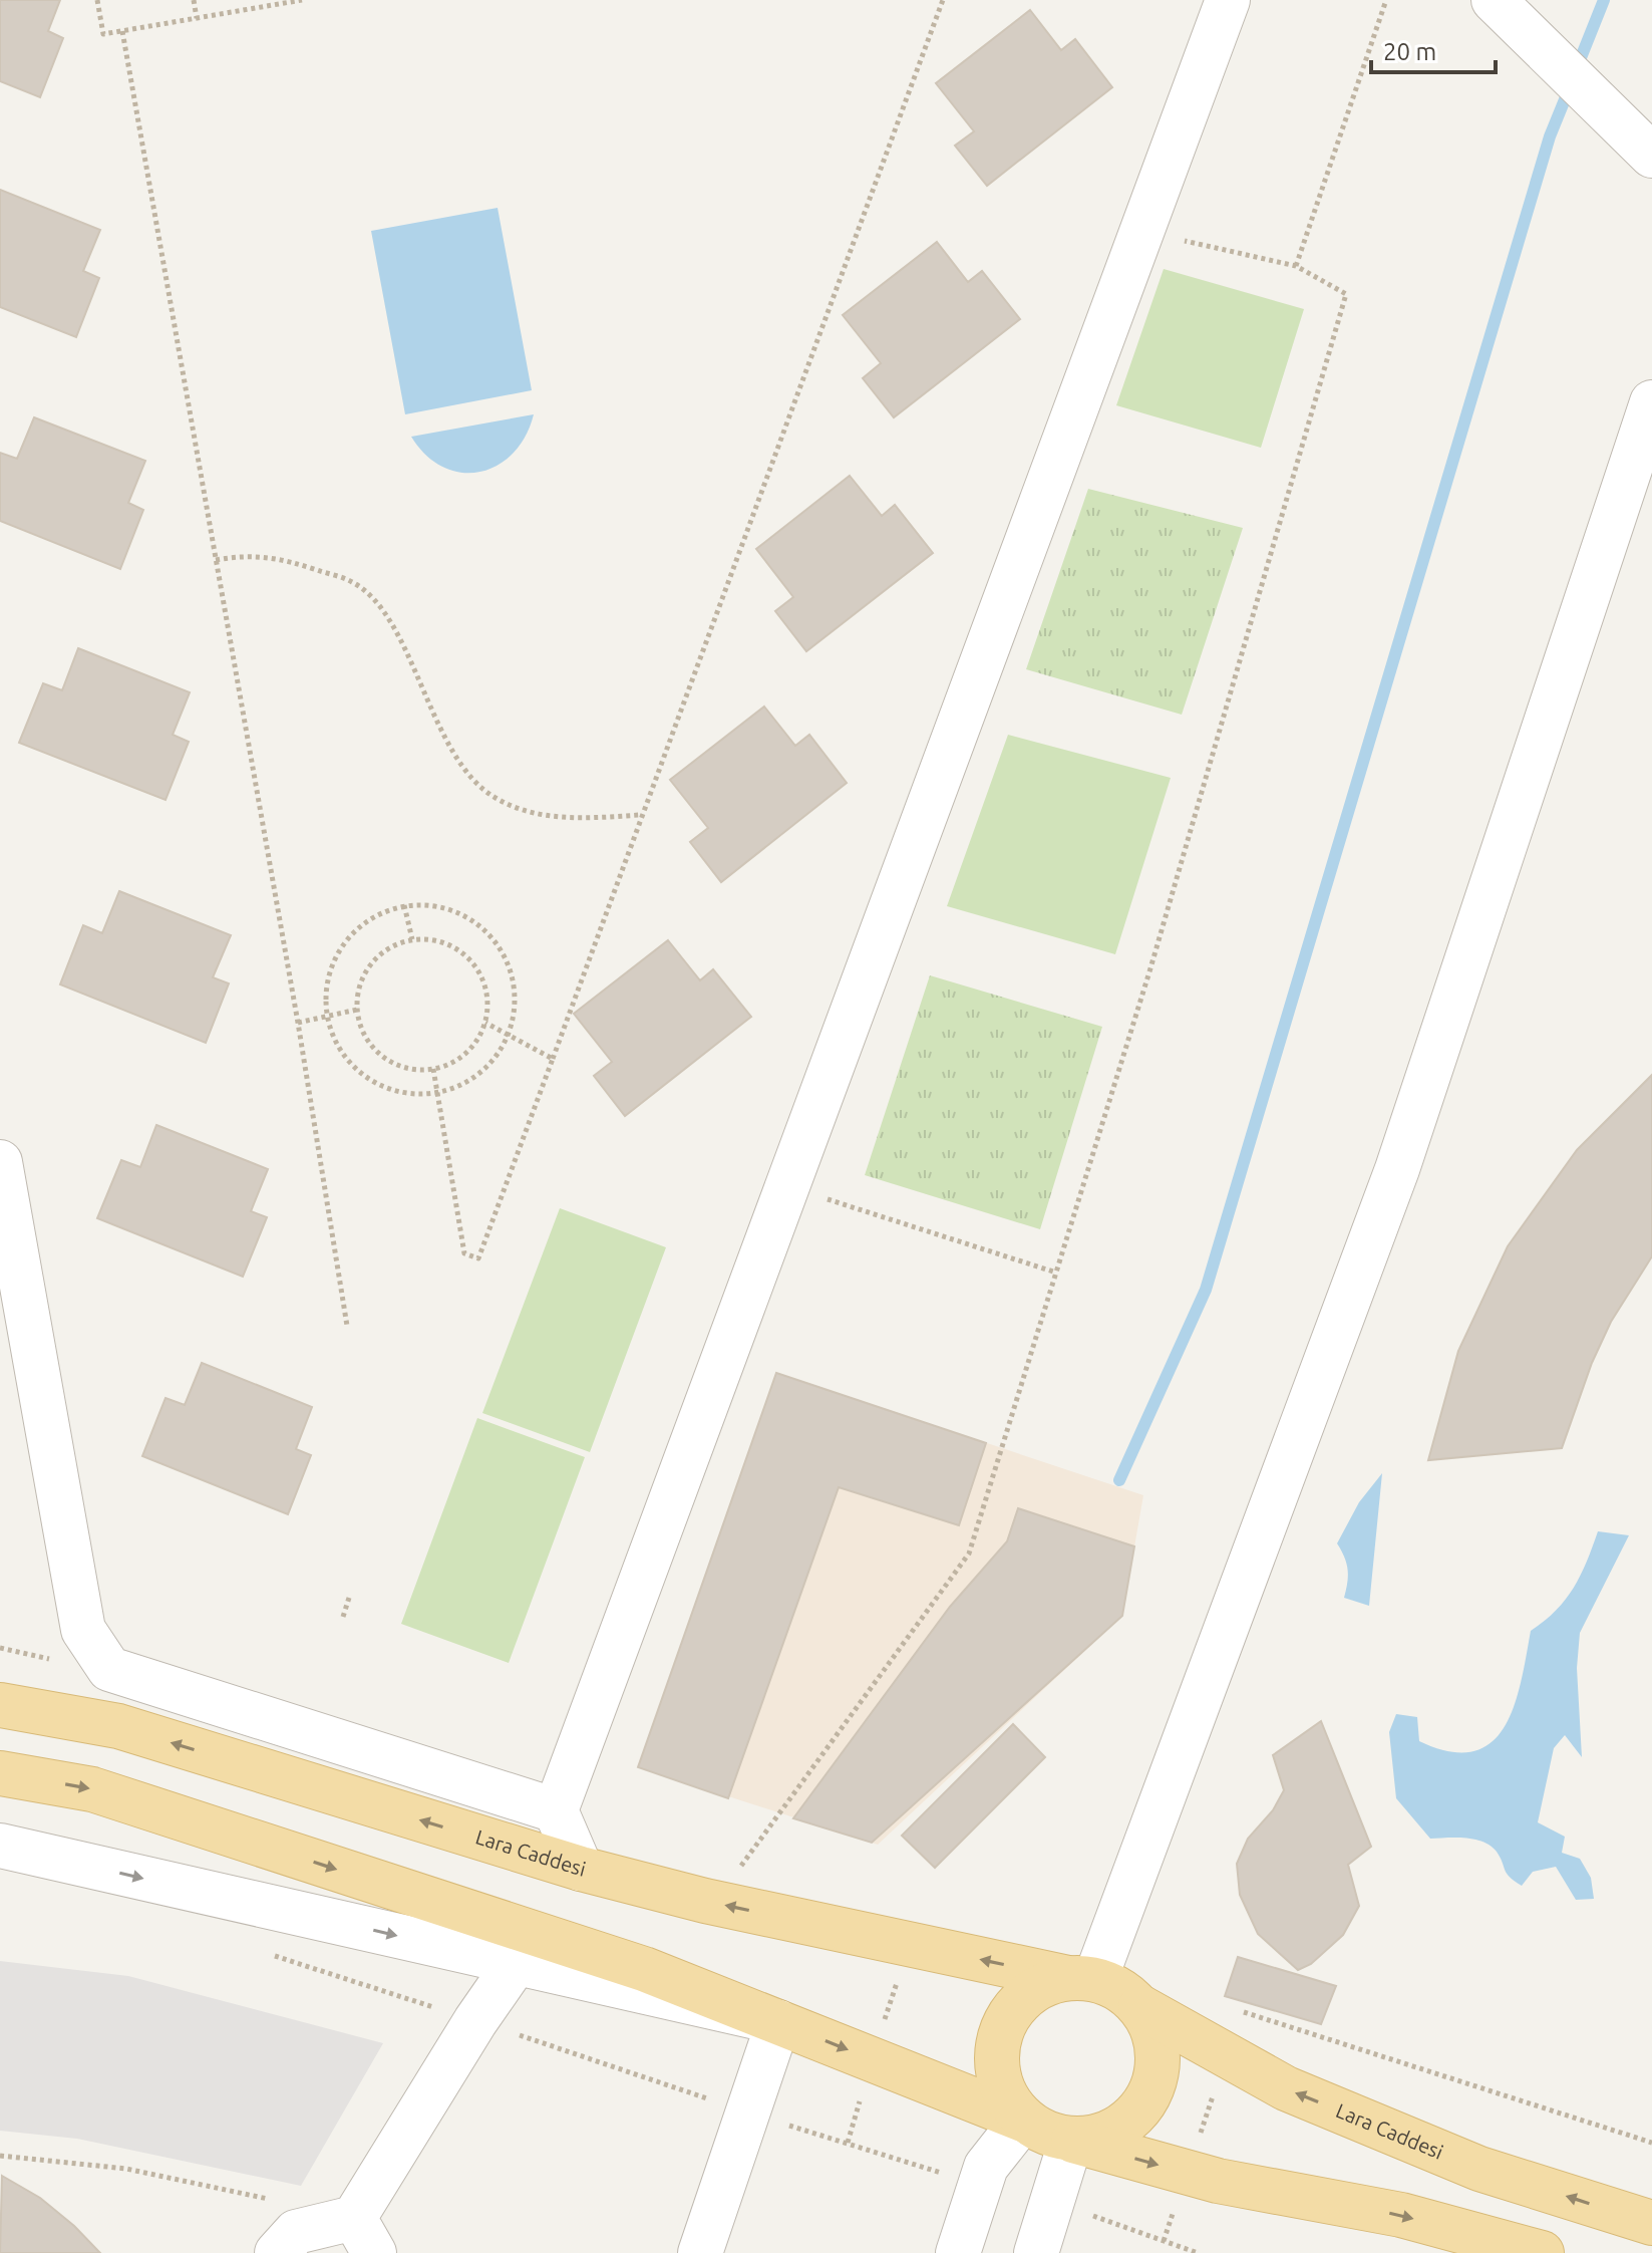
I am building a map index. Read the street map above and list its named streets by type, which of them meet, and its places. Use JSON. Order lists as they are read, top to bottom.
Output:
{
  "streets": {
    "main road": ["Lara Caddesi"]
  },
  "scale_bar": "20 m"
}
